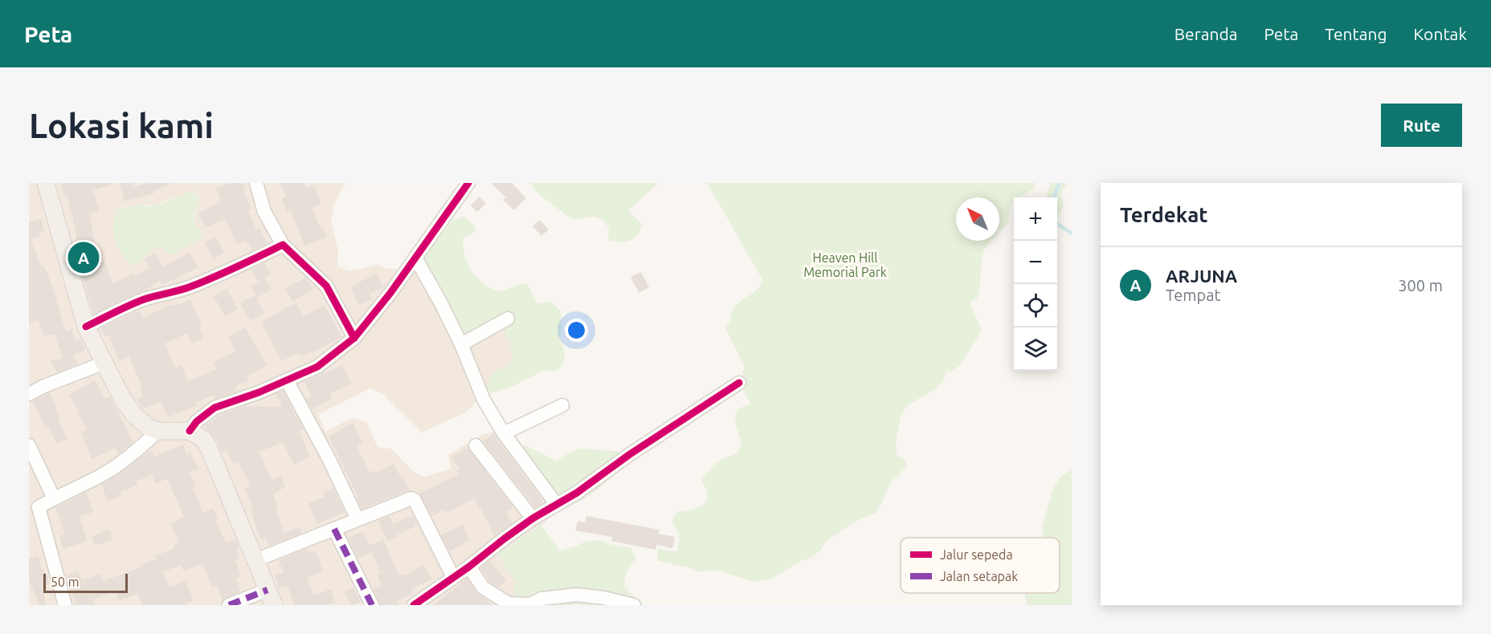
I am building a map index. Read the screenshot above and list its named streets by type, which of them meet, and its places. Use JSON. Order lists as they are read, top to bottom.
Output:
{
  "parks": ["Heaven Hill Memorial Park"],
  "legend": ["Jalur sepeda", "Jalan setapak"],
  "scale_bar": "50 m",
  "north": "top left",
  "page": {
    "header": "Peta",
    "nav": [
      "Beranda",
      "Peta",
      "Tentang",
      "Kontak"
    ],
    "buttons": "Rute",
    "title": "Lokasi kami",
    "heading": "Terdekat",
    "map_buttons": ["+", "−"],
    "pins": "A",
    "list": [
      {
        "mark": "A",
        "name": "ARJUNA",
        "note": "Tempat",
        "value": "300 m"
      }
    ],
    "scale": "50 m"
  }
}
